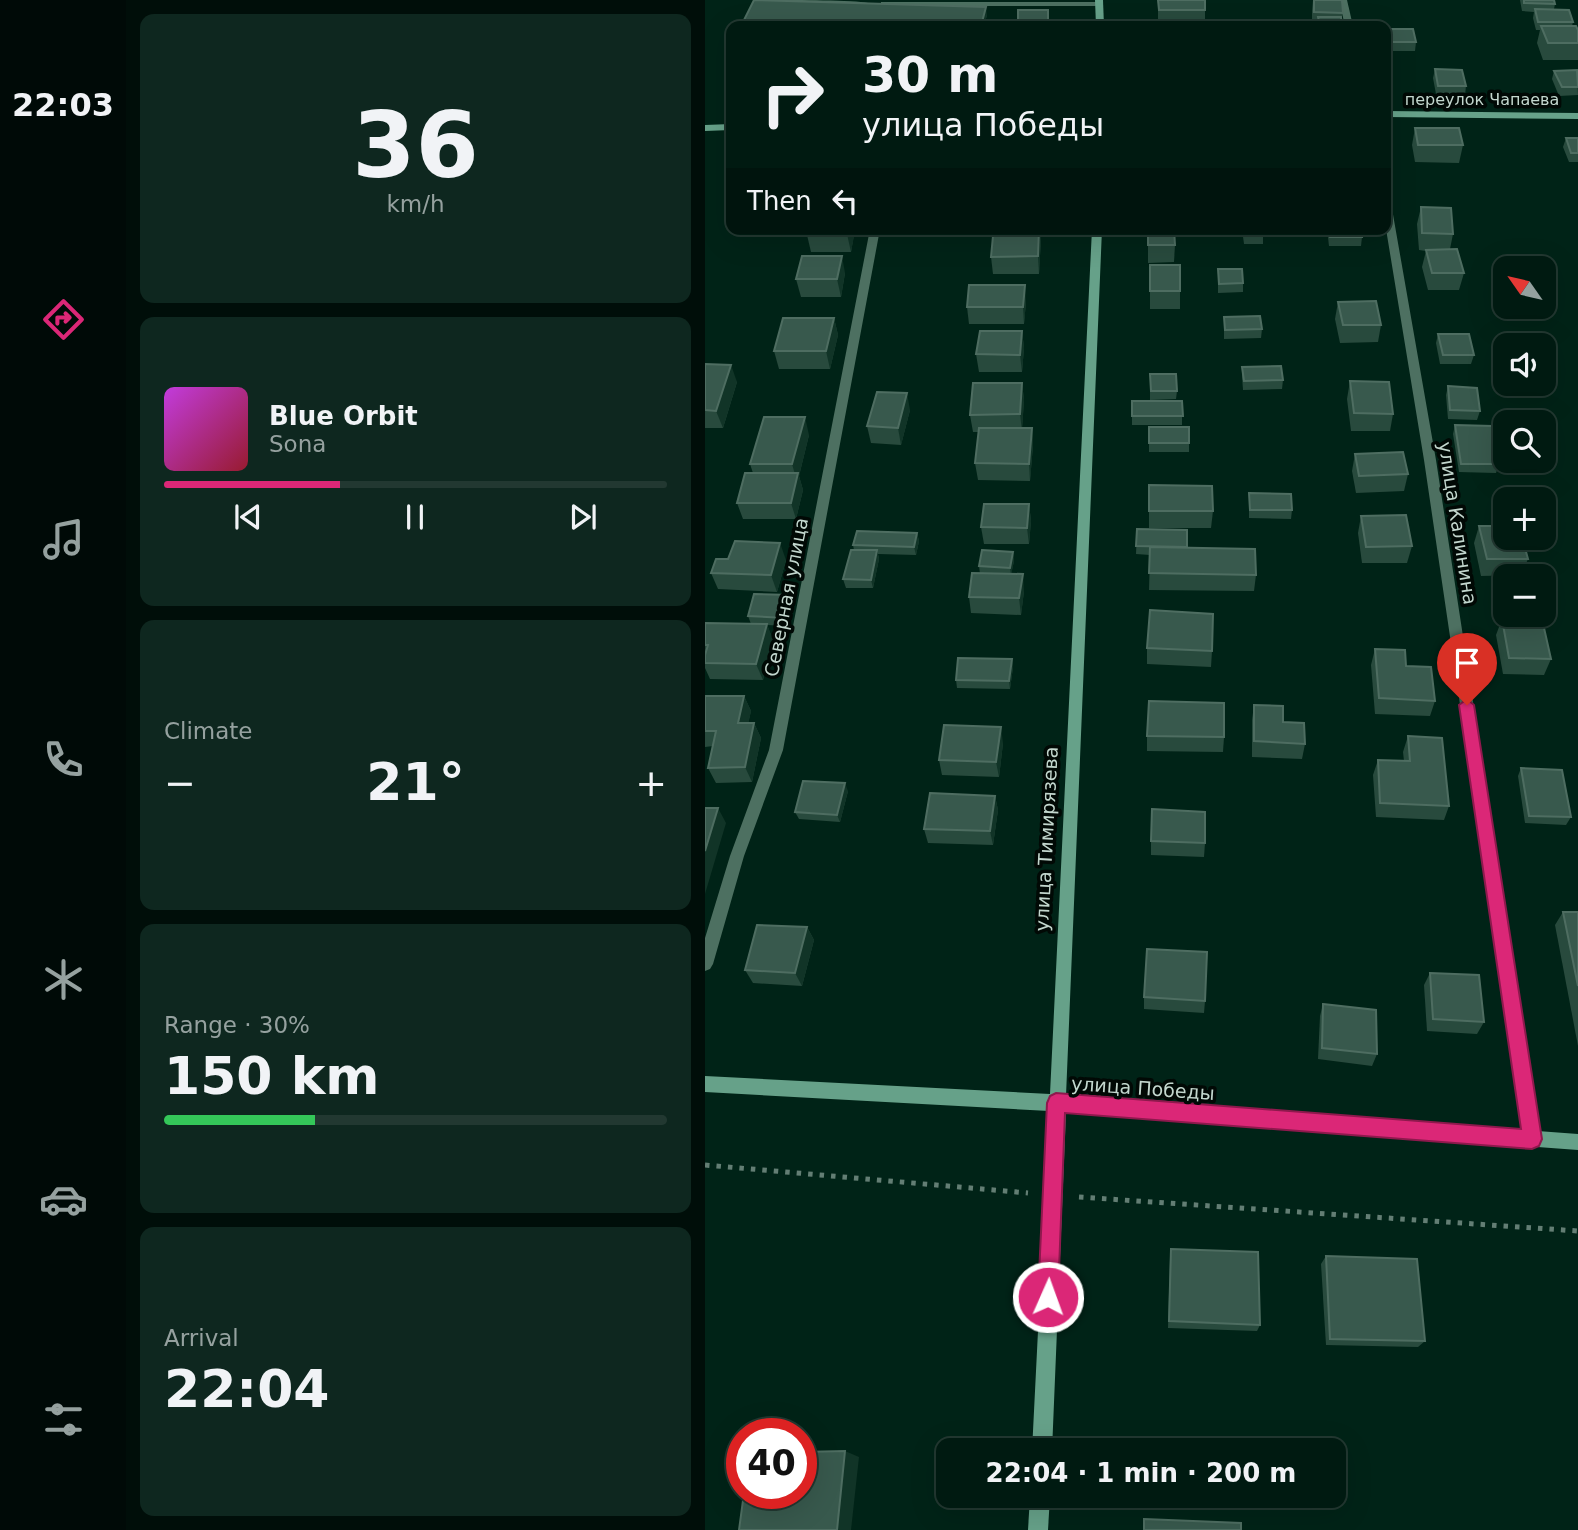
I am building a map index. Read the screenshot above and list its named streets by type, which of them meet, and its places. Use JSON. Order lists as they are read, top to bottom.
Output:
{
  "streets": {
    "street": [
      "переулок Чапаева",
      "улица Калинина",
      "Северная улица",
      "улица Тимирязева",
      "улица Победы"
    ]
  },
  "crossings": [
    ["улица Калинина", "улица Победы"],
    ["улица Тимирязева", "улица Победы"]
  ],
  "north": "top left",
  "page": {
    "tabs": "22:03",
    "tile": [
      ["36", "km/h"],
      "Climate",
      ["Range · 30%", "150 km"],
      ["Arrival", "22:04"]
    ],
    "turn": ["30 m", "улица Победы"],
    "then": "Then",
    "map_buttons": ["+", "−"],
    "song": ["Blue Orbit", "Sona"],
    "heat": ["−", "21°", "+"],
    "limit": "40",
    "trip": "22:04 · 1 min · 200 m"
  }
}
